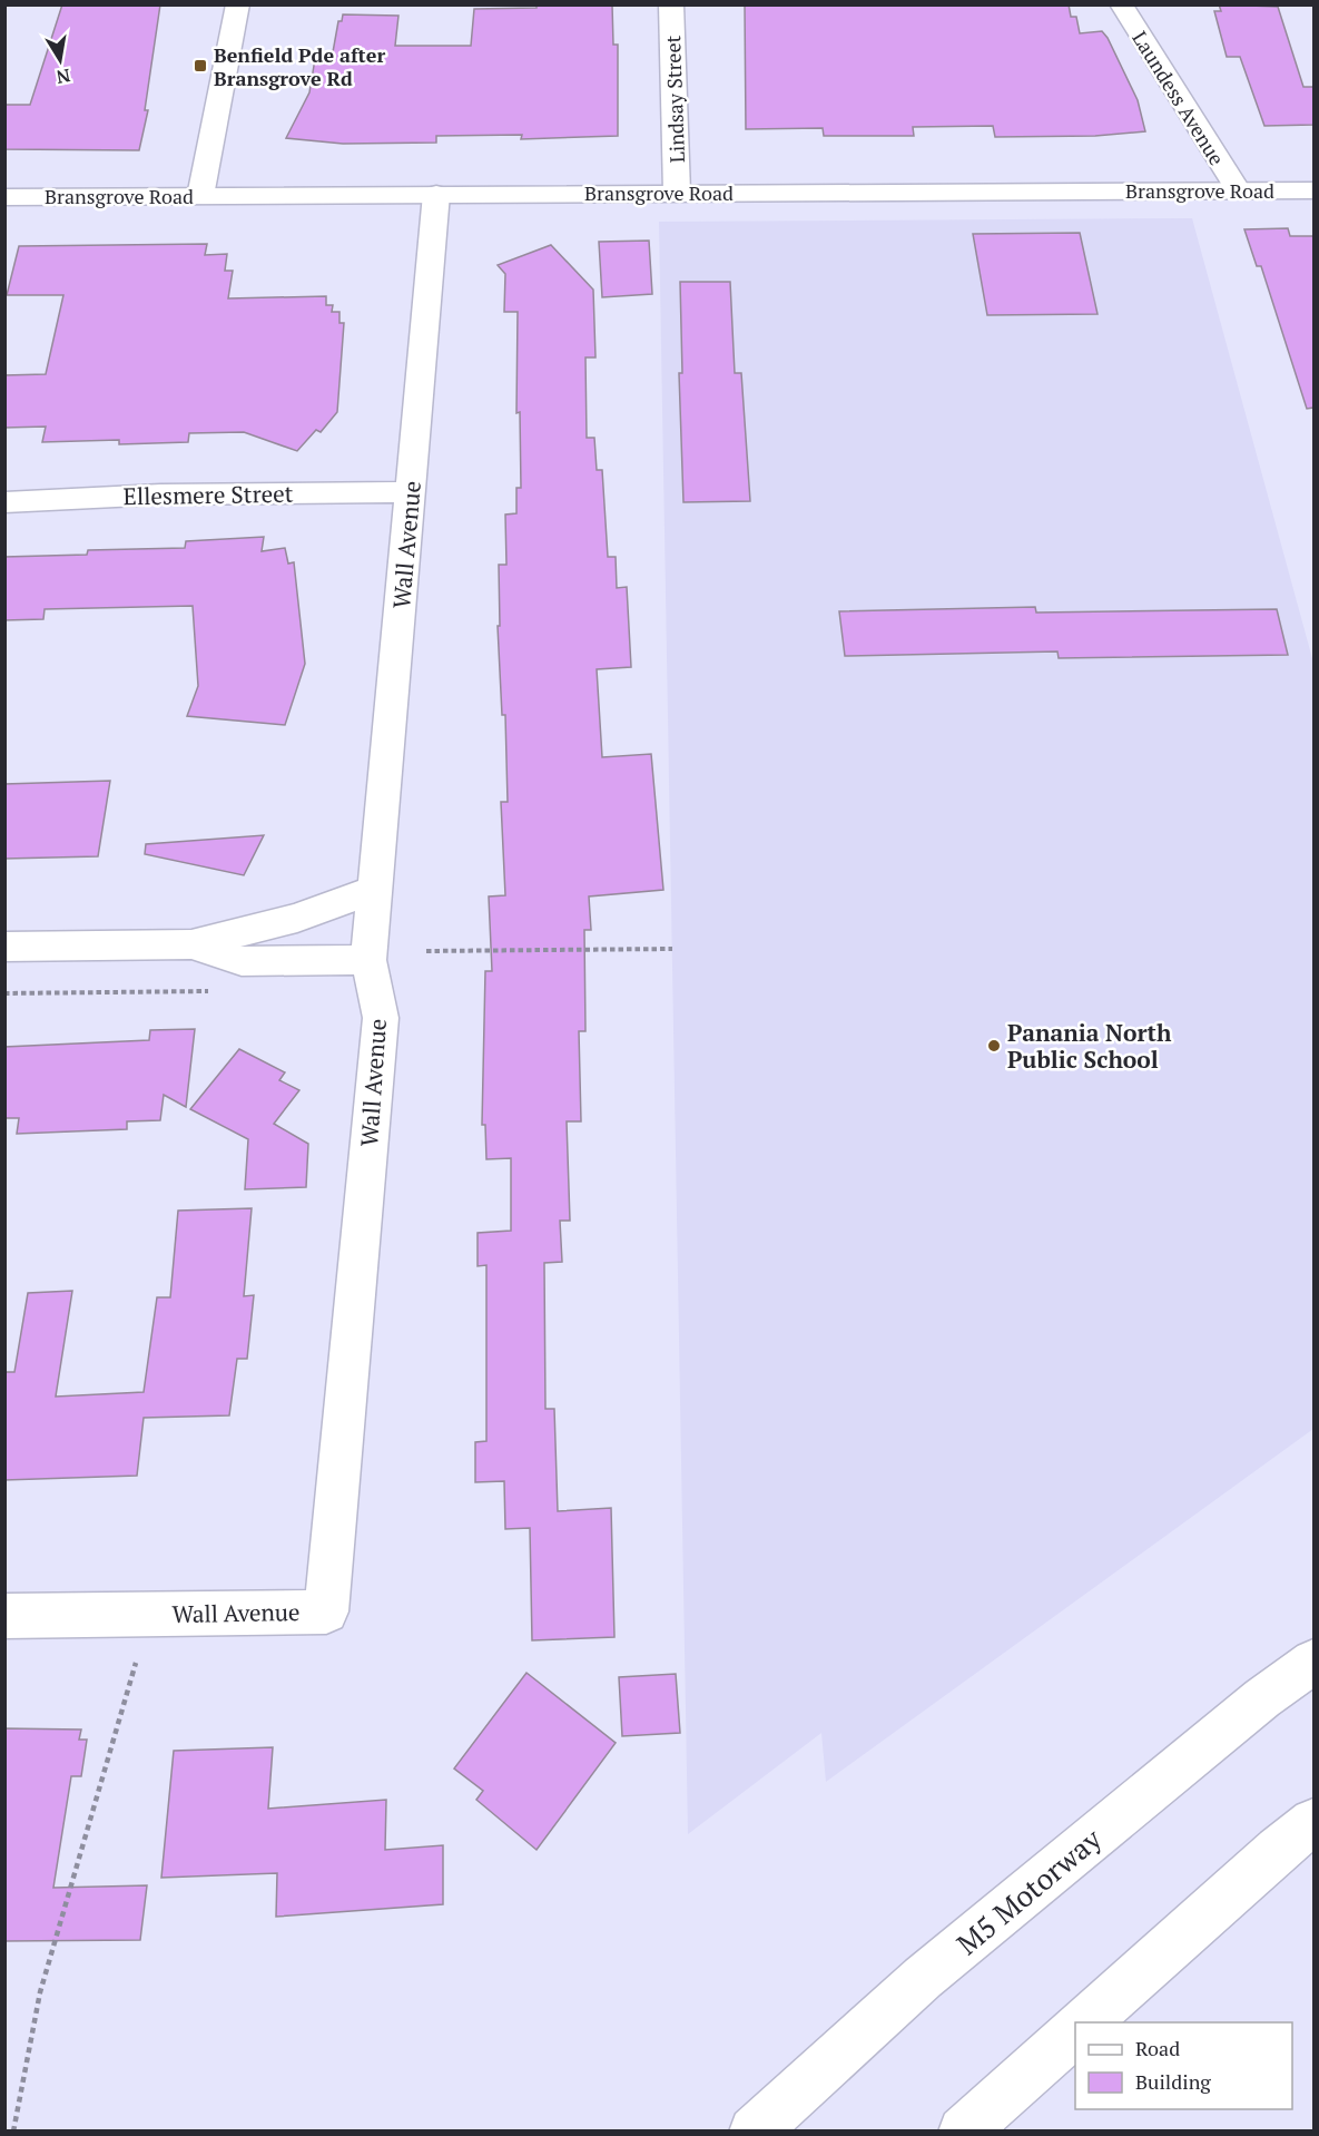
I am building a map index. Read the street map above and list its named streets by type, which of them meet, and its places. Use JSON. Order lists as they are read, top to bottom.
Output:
{
  "streets": {
    "main road": [
      "Laundess Avenue",
      "Lindsay Street",
      "Bransgrove Road",
      "Ellesmere Street",
      "Wall Avenue",
      "M5 Motorway"
    ]
  },
  "crossings": [
    ["Laundess Avenue", "Bransgrove Road"],
    ["Lindsay Street", "Bransgrove Road"],
    ["Bransgrove Road", "Wall Avenue"],
    ["Ellesmere Street", "Wall Avenue"]
  ],
  "places": {
    "transit": ["Benfield Pde after Bransgrove Rd"],
    "other": ["Panania North Public School"]
  },
  "legend": ["Road", "Building"],
  "north": "bottom"
}
